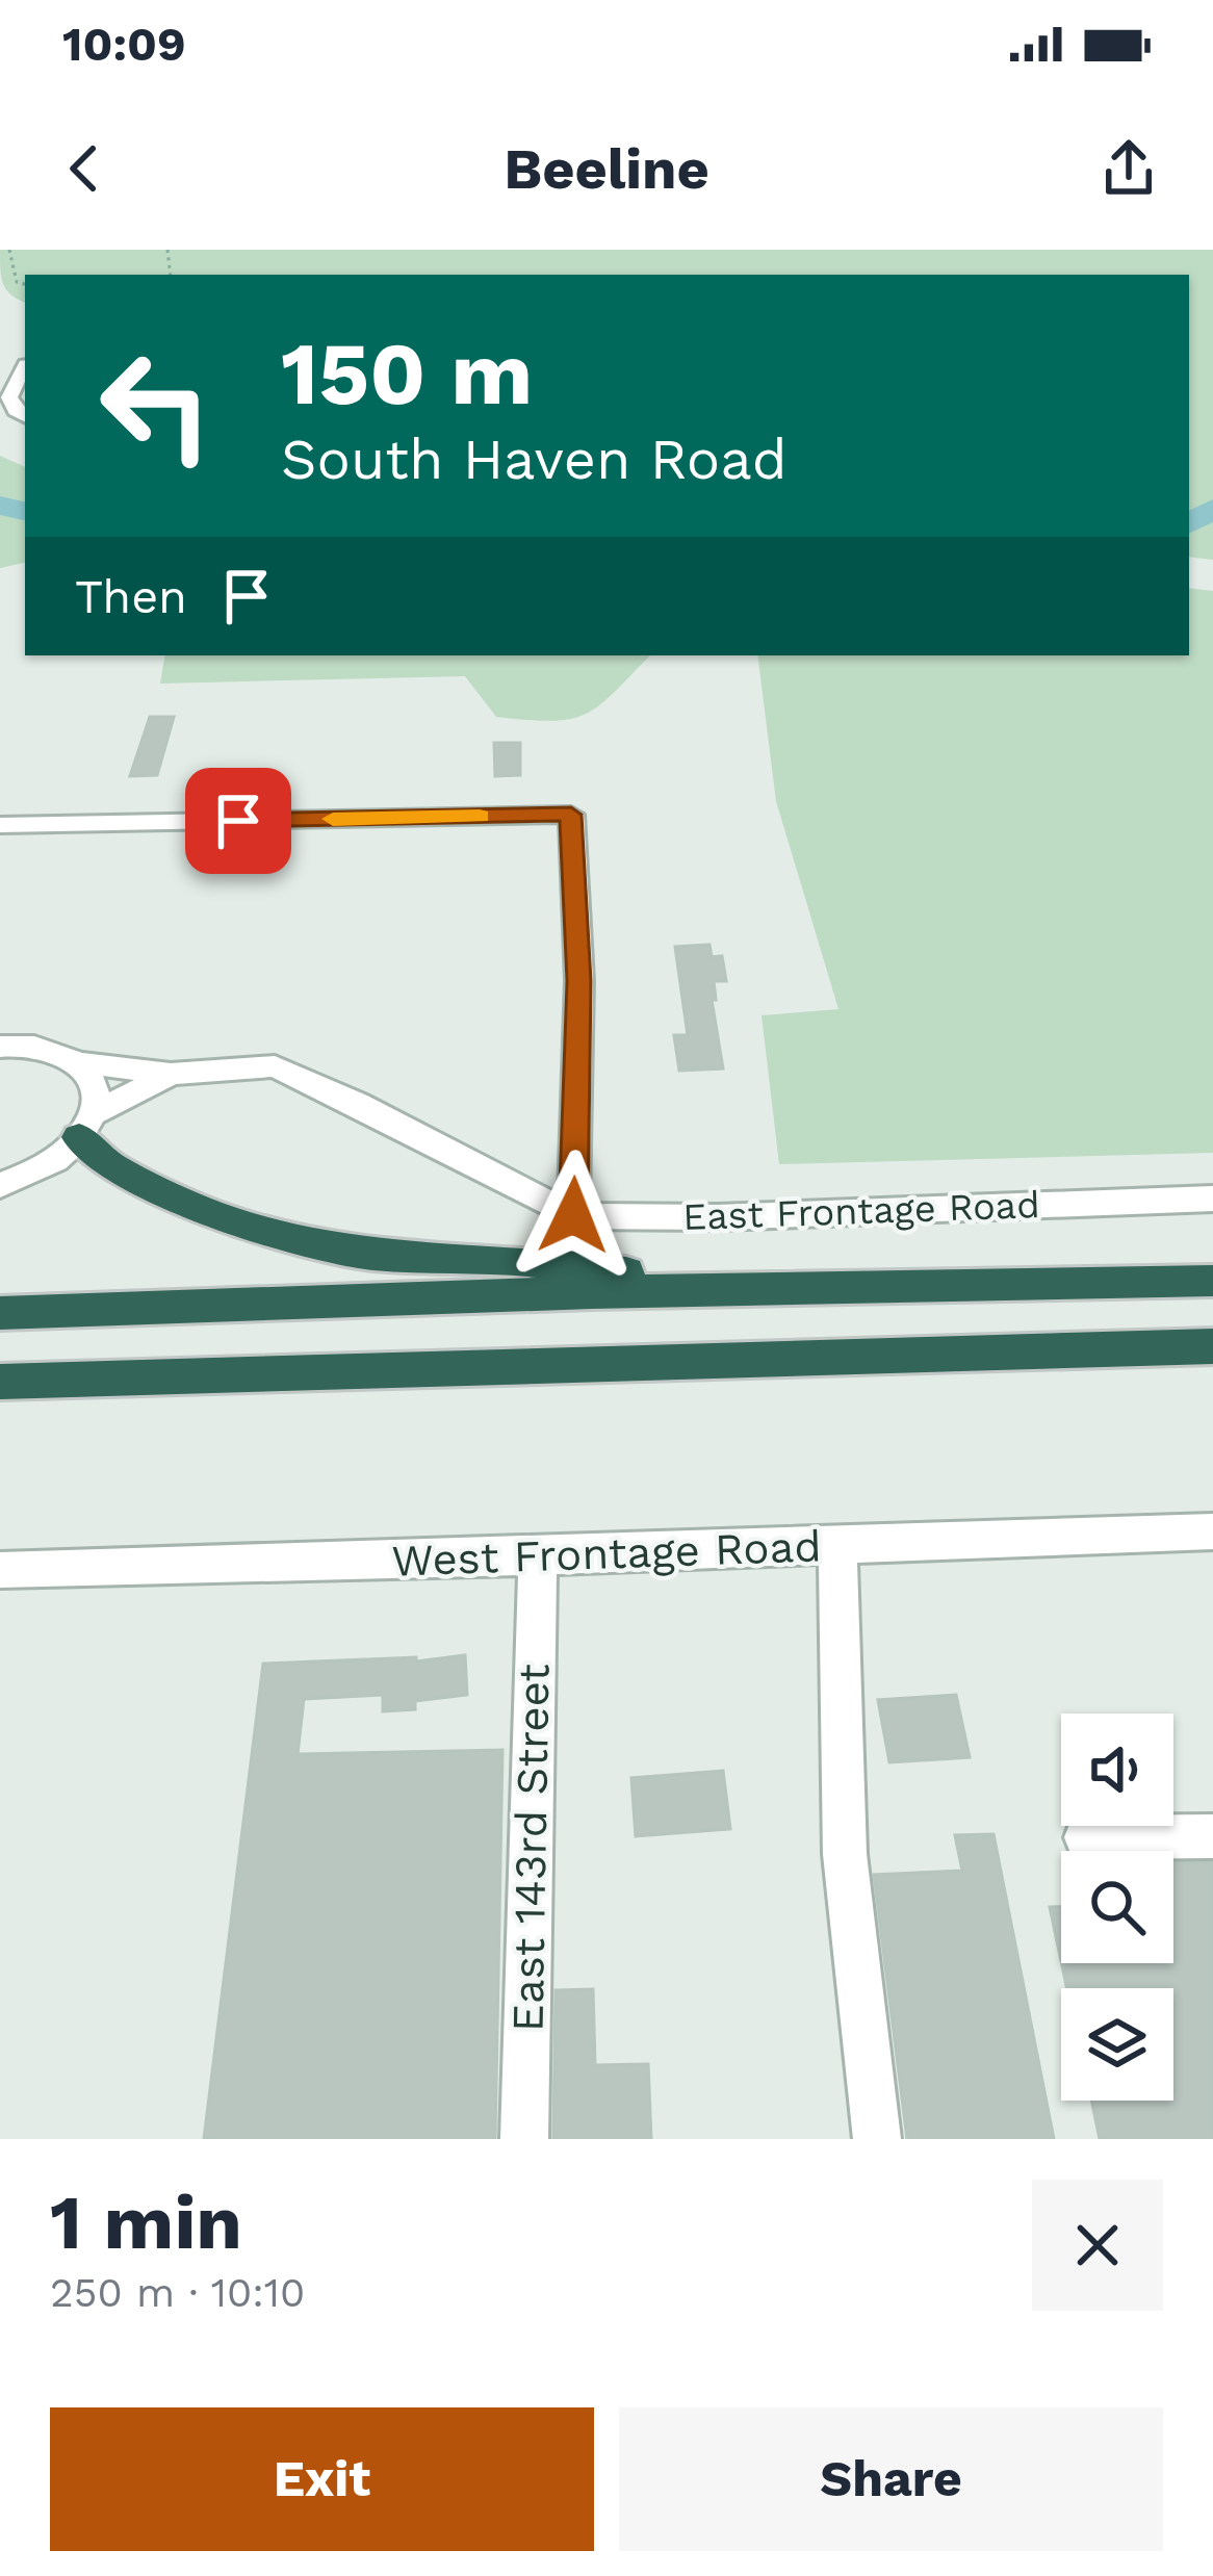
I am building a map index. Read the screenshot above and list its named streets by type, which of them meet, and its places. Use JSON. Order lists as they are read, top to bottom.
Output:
{
  "streets": {
    "street": ["East Frontage Road", "West Frontage Road", "East 143rd Street"]
  },
  "crossings": [
    ["West Frontage Road", "East 143rd Street"]
  ],
  "page": {
    "status": "10:09",
    "header": "Beeline",
    "turn": ["150 m", "South Haven Road"],
    "then": "Then",
    "heading": ["1 min", "250 m · 10:10"],
    "buttons": ["Exit", "Share"]
  }
}
